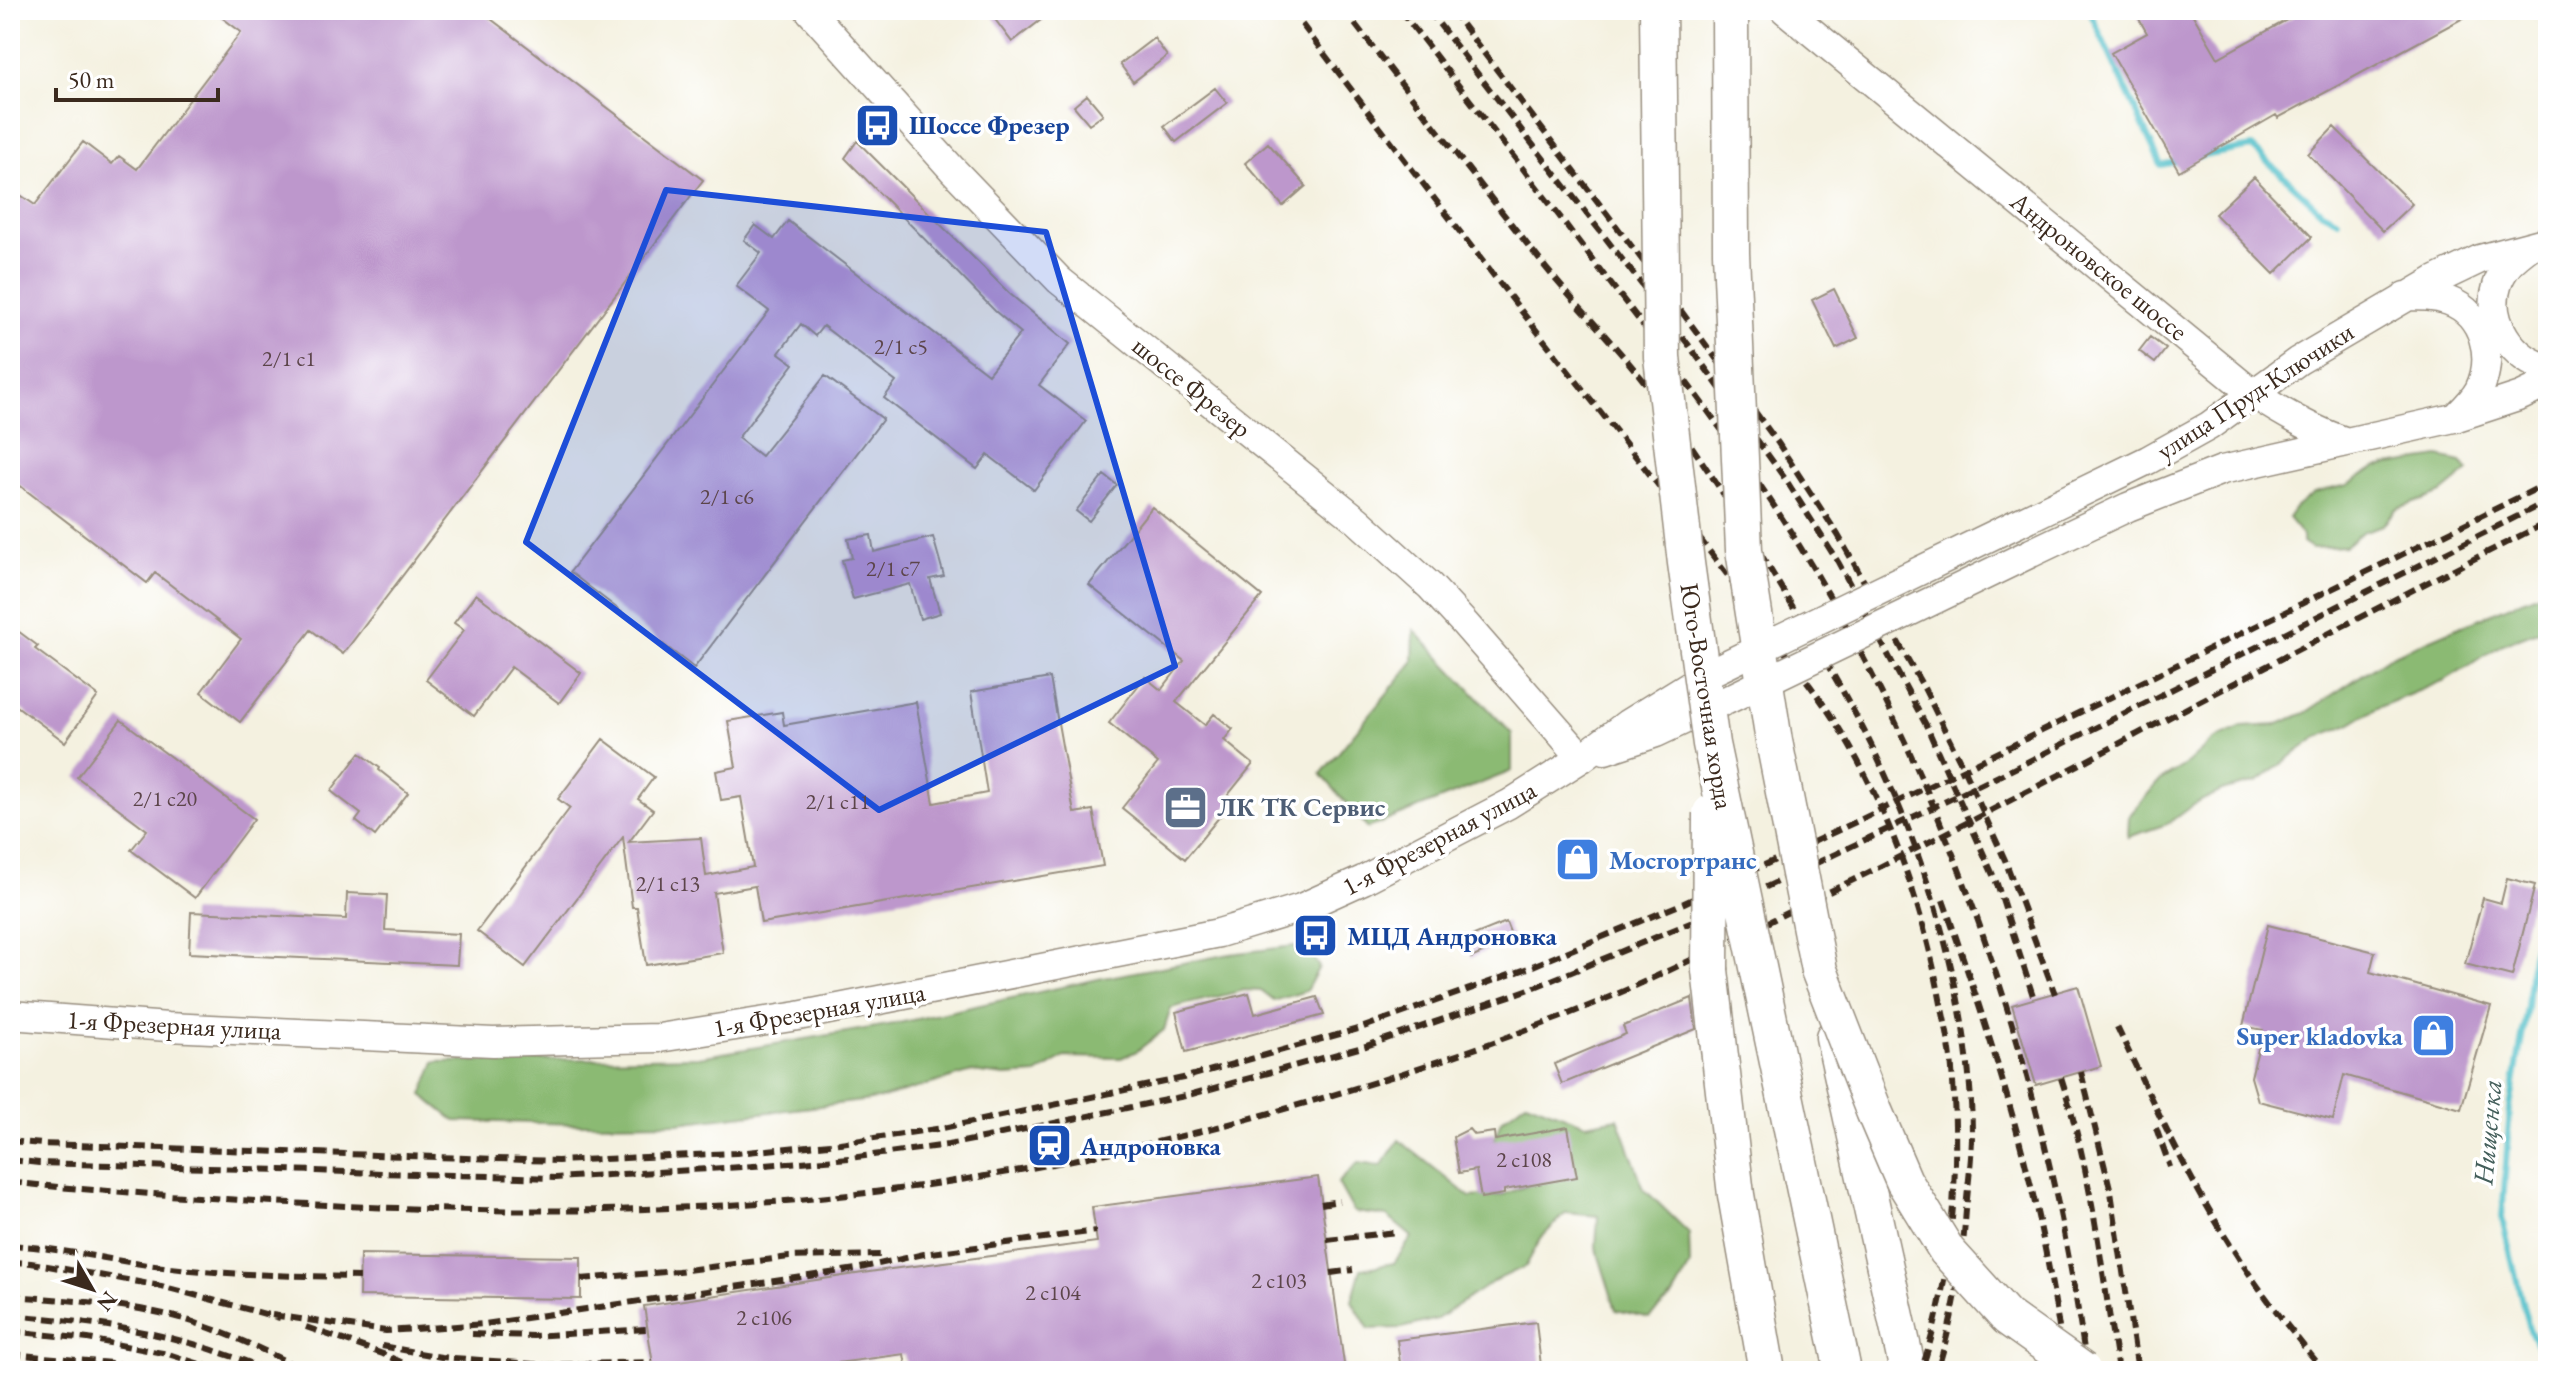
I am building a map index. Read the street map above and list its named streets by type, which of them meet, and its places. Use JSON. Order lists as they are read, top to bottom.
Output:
{
  "streets": {
    "main road": ["Юго-Восточная хорда"],
    "street": [
      "Андроновское шоссе",
      "шоссе Фрезер",
      "улица Пруд-Ключики",
      "1-я Фрезерная улица"
    ]
  },
  "crossings": [
    ["Андроновское шоссе", "улица Пруд-Ключики"],
    ["шоссе Фрезер", "1-я Фрезерная улица"],
    ["улица Пруд-Ключики", "1-я Фрезерная улица"]
  ],
  "water": ["Нищенка"],
  "places": {
    "bus stop": ["Шоссе Фрезер", "МЦД Андроновка"],
    "office": ["ЛК ТК Сервис"],
    "shop": ["Мосгортранс", "Super kladovka"],
    "station": ["Андроновка"]
  },
  "house_numbers": [
    "2/1 с5",
    "2/1 с1",
    "2/1 с6",
    "2/1 с7",
    "2/1 c20",
    "2/1 с11",
    "2/1 с13",
    "2 с108",
    "2 с103",
    "2 с104",
    "2 с106"
  ],
  "scale_bar": "50 m",
  "north": "bottom right"
}
